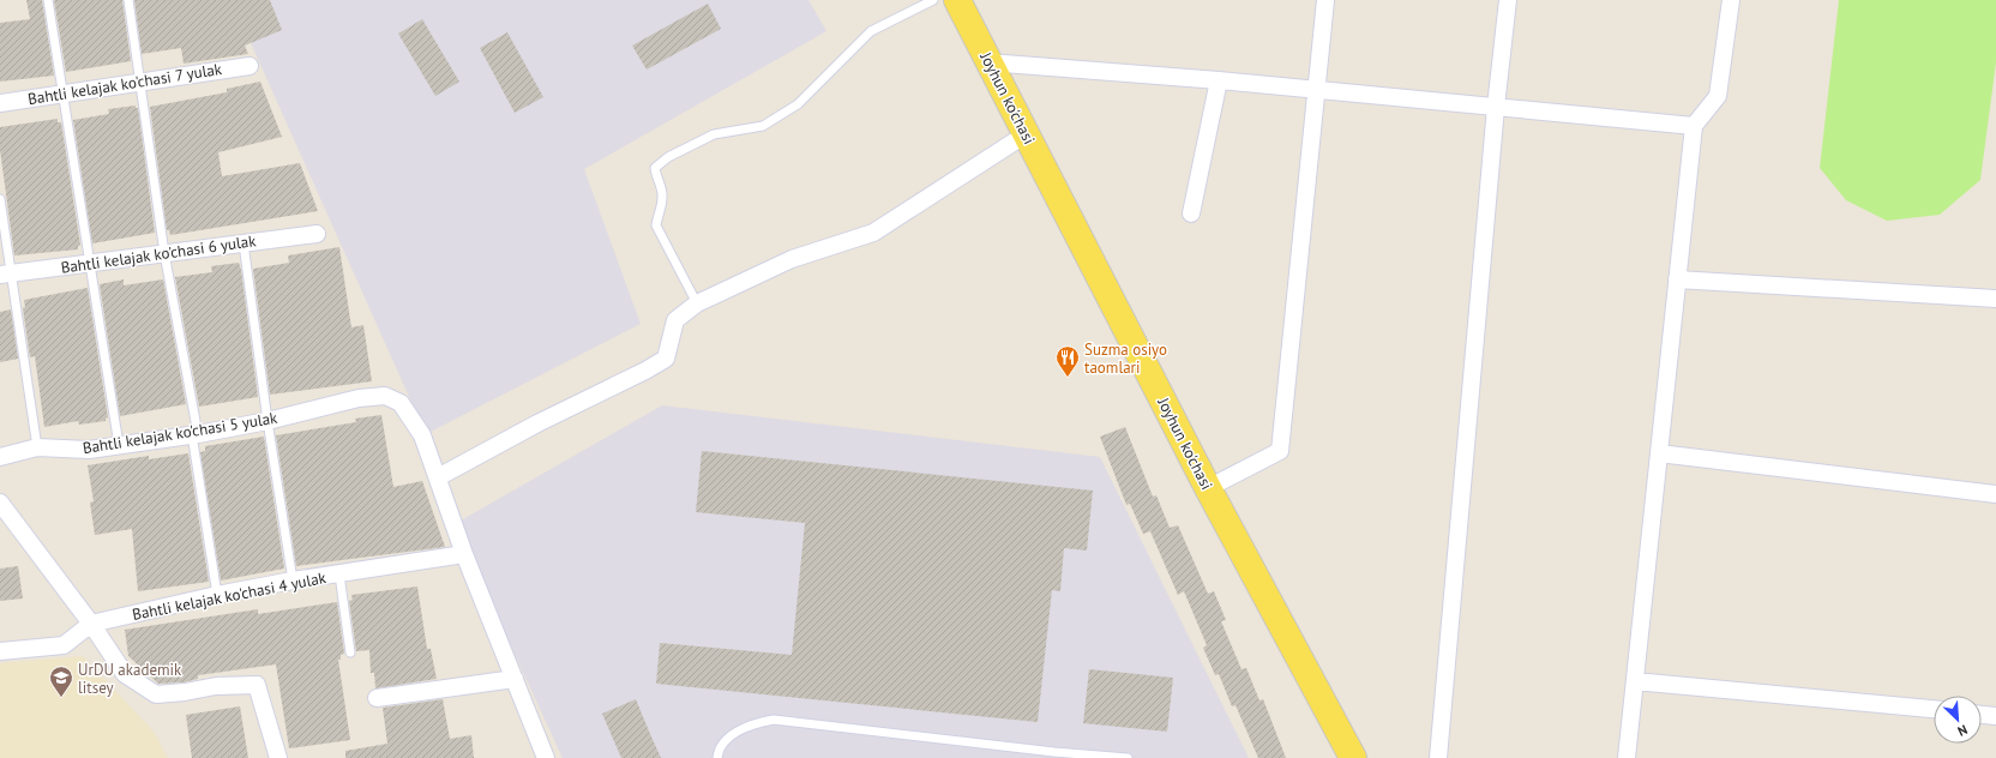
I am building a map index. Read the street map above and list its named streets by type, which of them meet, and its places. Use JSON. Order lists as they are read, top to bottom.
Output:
{
  "streets": {
    "main road": ["Joyhun ko'chasi"],
    "street": [
      "Bahtli kelajak ko'chasi 7 yulak",
      "Bahtli kelajak ko'chasi 6 yulak",
      "Bahtli kelajak ko'chasi 5 yulak",
      "Bahtli kelajak ko'chasi 4 yulak"
    ]
  },
  "crossings": [
    ["Bahtli kelajak ko'chasi 5 yulak", "Bahtli kelajak ko'chasi 4 yulak"]
  ],
  "places": {
    "restaurant": ["Suzma osiyo taomlari"],
    "school or university": ["UrDU akademik litsey"]
  },
  "north": "bottom right"
}
